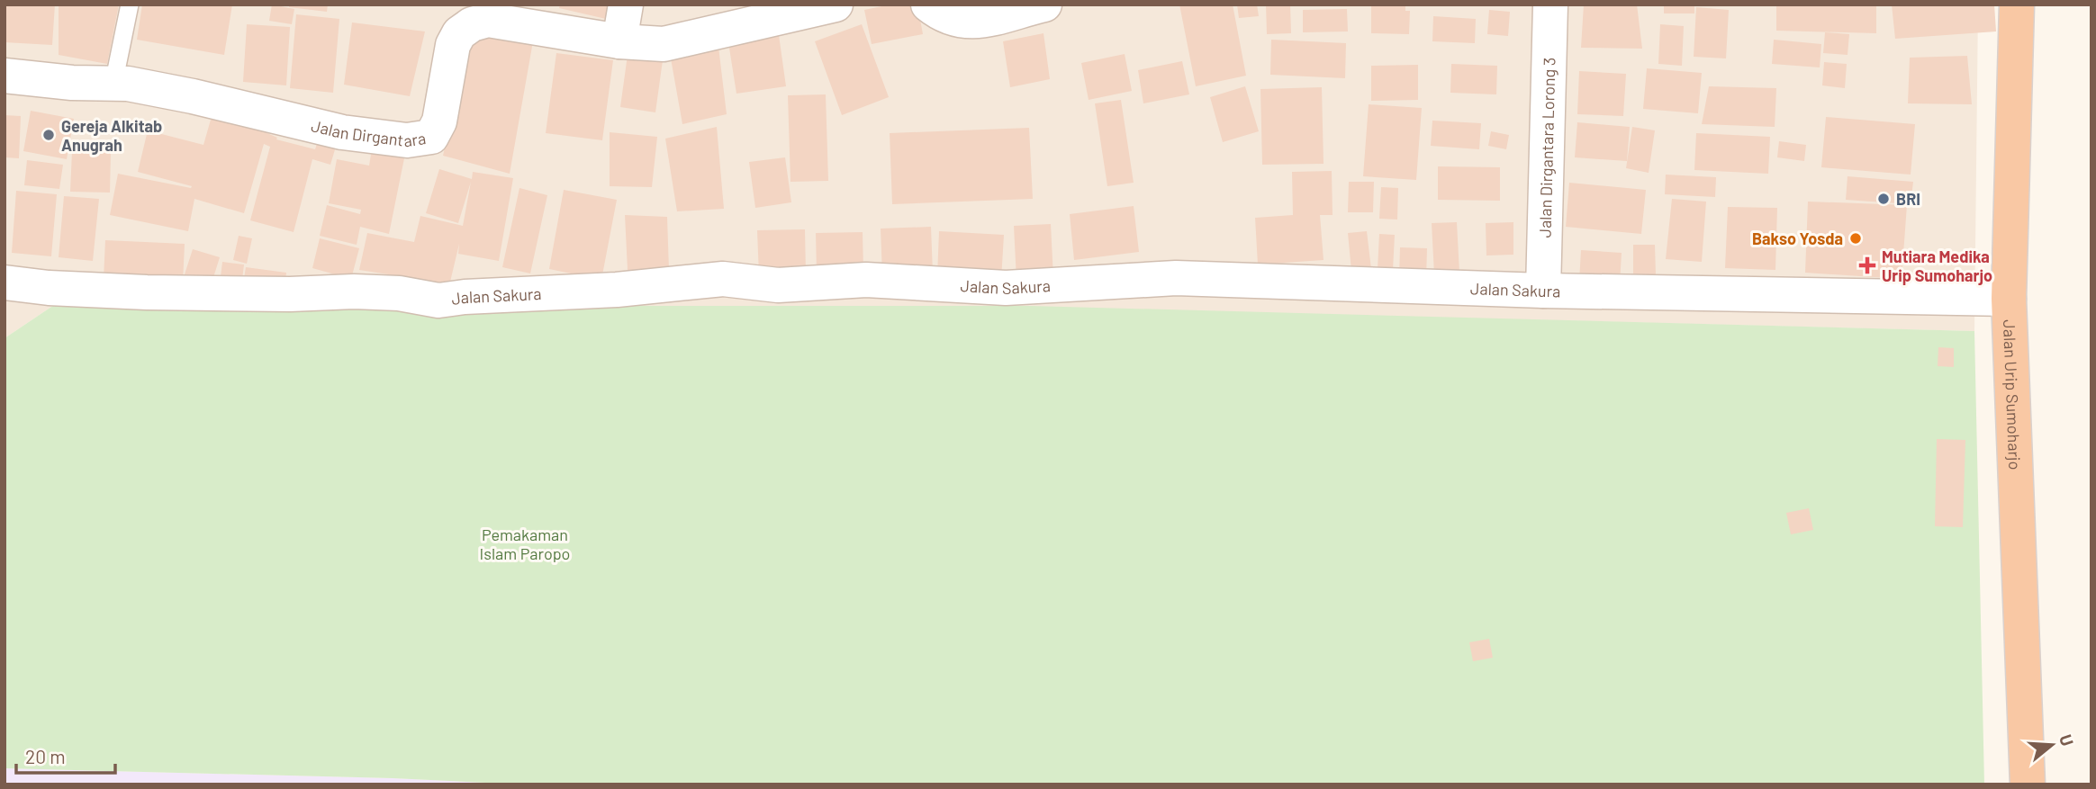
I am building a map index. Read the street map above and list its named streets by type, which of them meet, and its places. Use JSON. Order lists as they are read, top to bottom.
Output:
{
  "streets": {
    "highway": ["Jalan Urip Sumoharjo"],
    "street": ["Jalan Dirgantara", "Jalan Dirgantara Lorong 3", "Jalan Sakura"]
  },
  "crossings": [
    ["Jalan Dirgantara Lorong 3", "Jalan Sakura"],
    ["Jalan Sakura", "Jalan Urip Sumoharjo"]
  ],
  "parks": ["Pemakaman Islam Paropo"],
  "places": {
    "other": ["Gereja Alkitab Anugrah", "BRI", "Bakso Yosda"],
    "health": ["Mutiara Medika Urip Sumoharjo"]
  },
  "scale_bar": "20 m",
  "north": "right"
}
